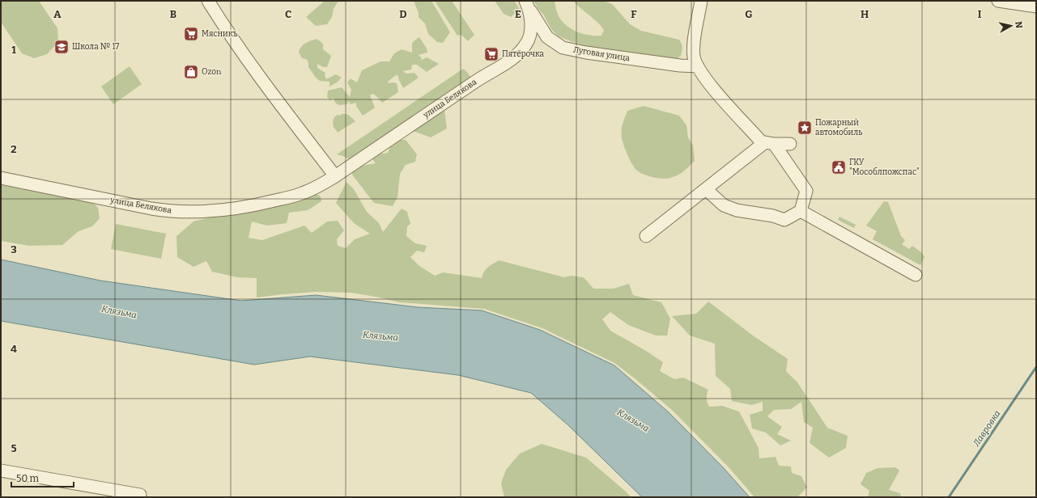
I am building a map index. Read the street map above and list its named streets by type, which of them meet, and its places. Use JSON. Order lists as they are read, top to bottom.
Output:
{
  "streets": {
    "street": ["Луговая улица", "улица Белякова"]
  },
  "crossings": [
    ["Луговая улица", "улица Белякова"]
  ],
  "water": ["Клязьма", "Лавровка"],
  "places": {
    "supermarket": ["Мясникъ", "Пятёрочка"],
    "school or university": ["Школа № 17"],
    "shop": ["Ozon"],
    "place": ["Пожарный автомобиль"],
    "public building": ["ГКУ \"Мособлпожспас\""]
  },
  "scale_bar": "50 m",
  "north": "right",
  "grid": {
    "columns": [
      "A",
      "B",
      "C",
      "D",
      "E",
      "F",
      "G",
      "H",
      "I"
    ],
    "rows": [
      "1",
      "2",
      "3",
      "4",
      "5"
    ]
  }
}
